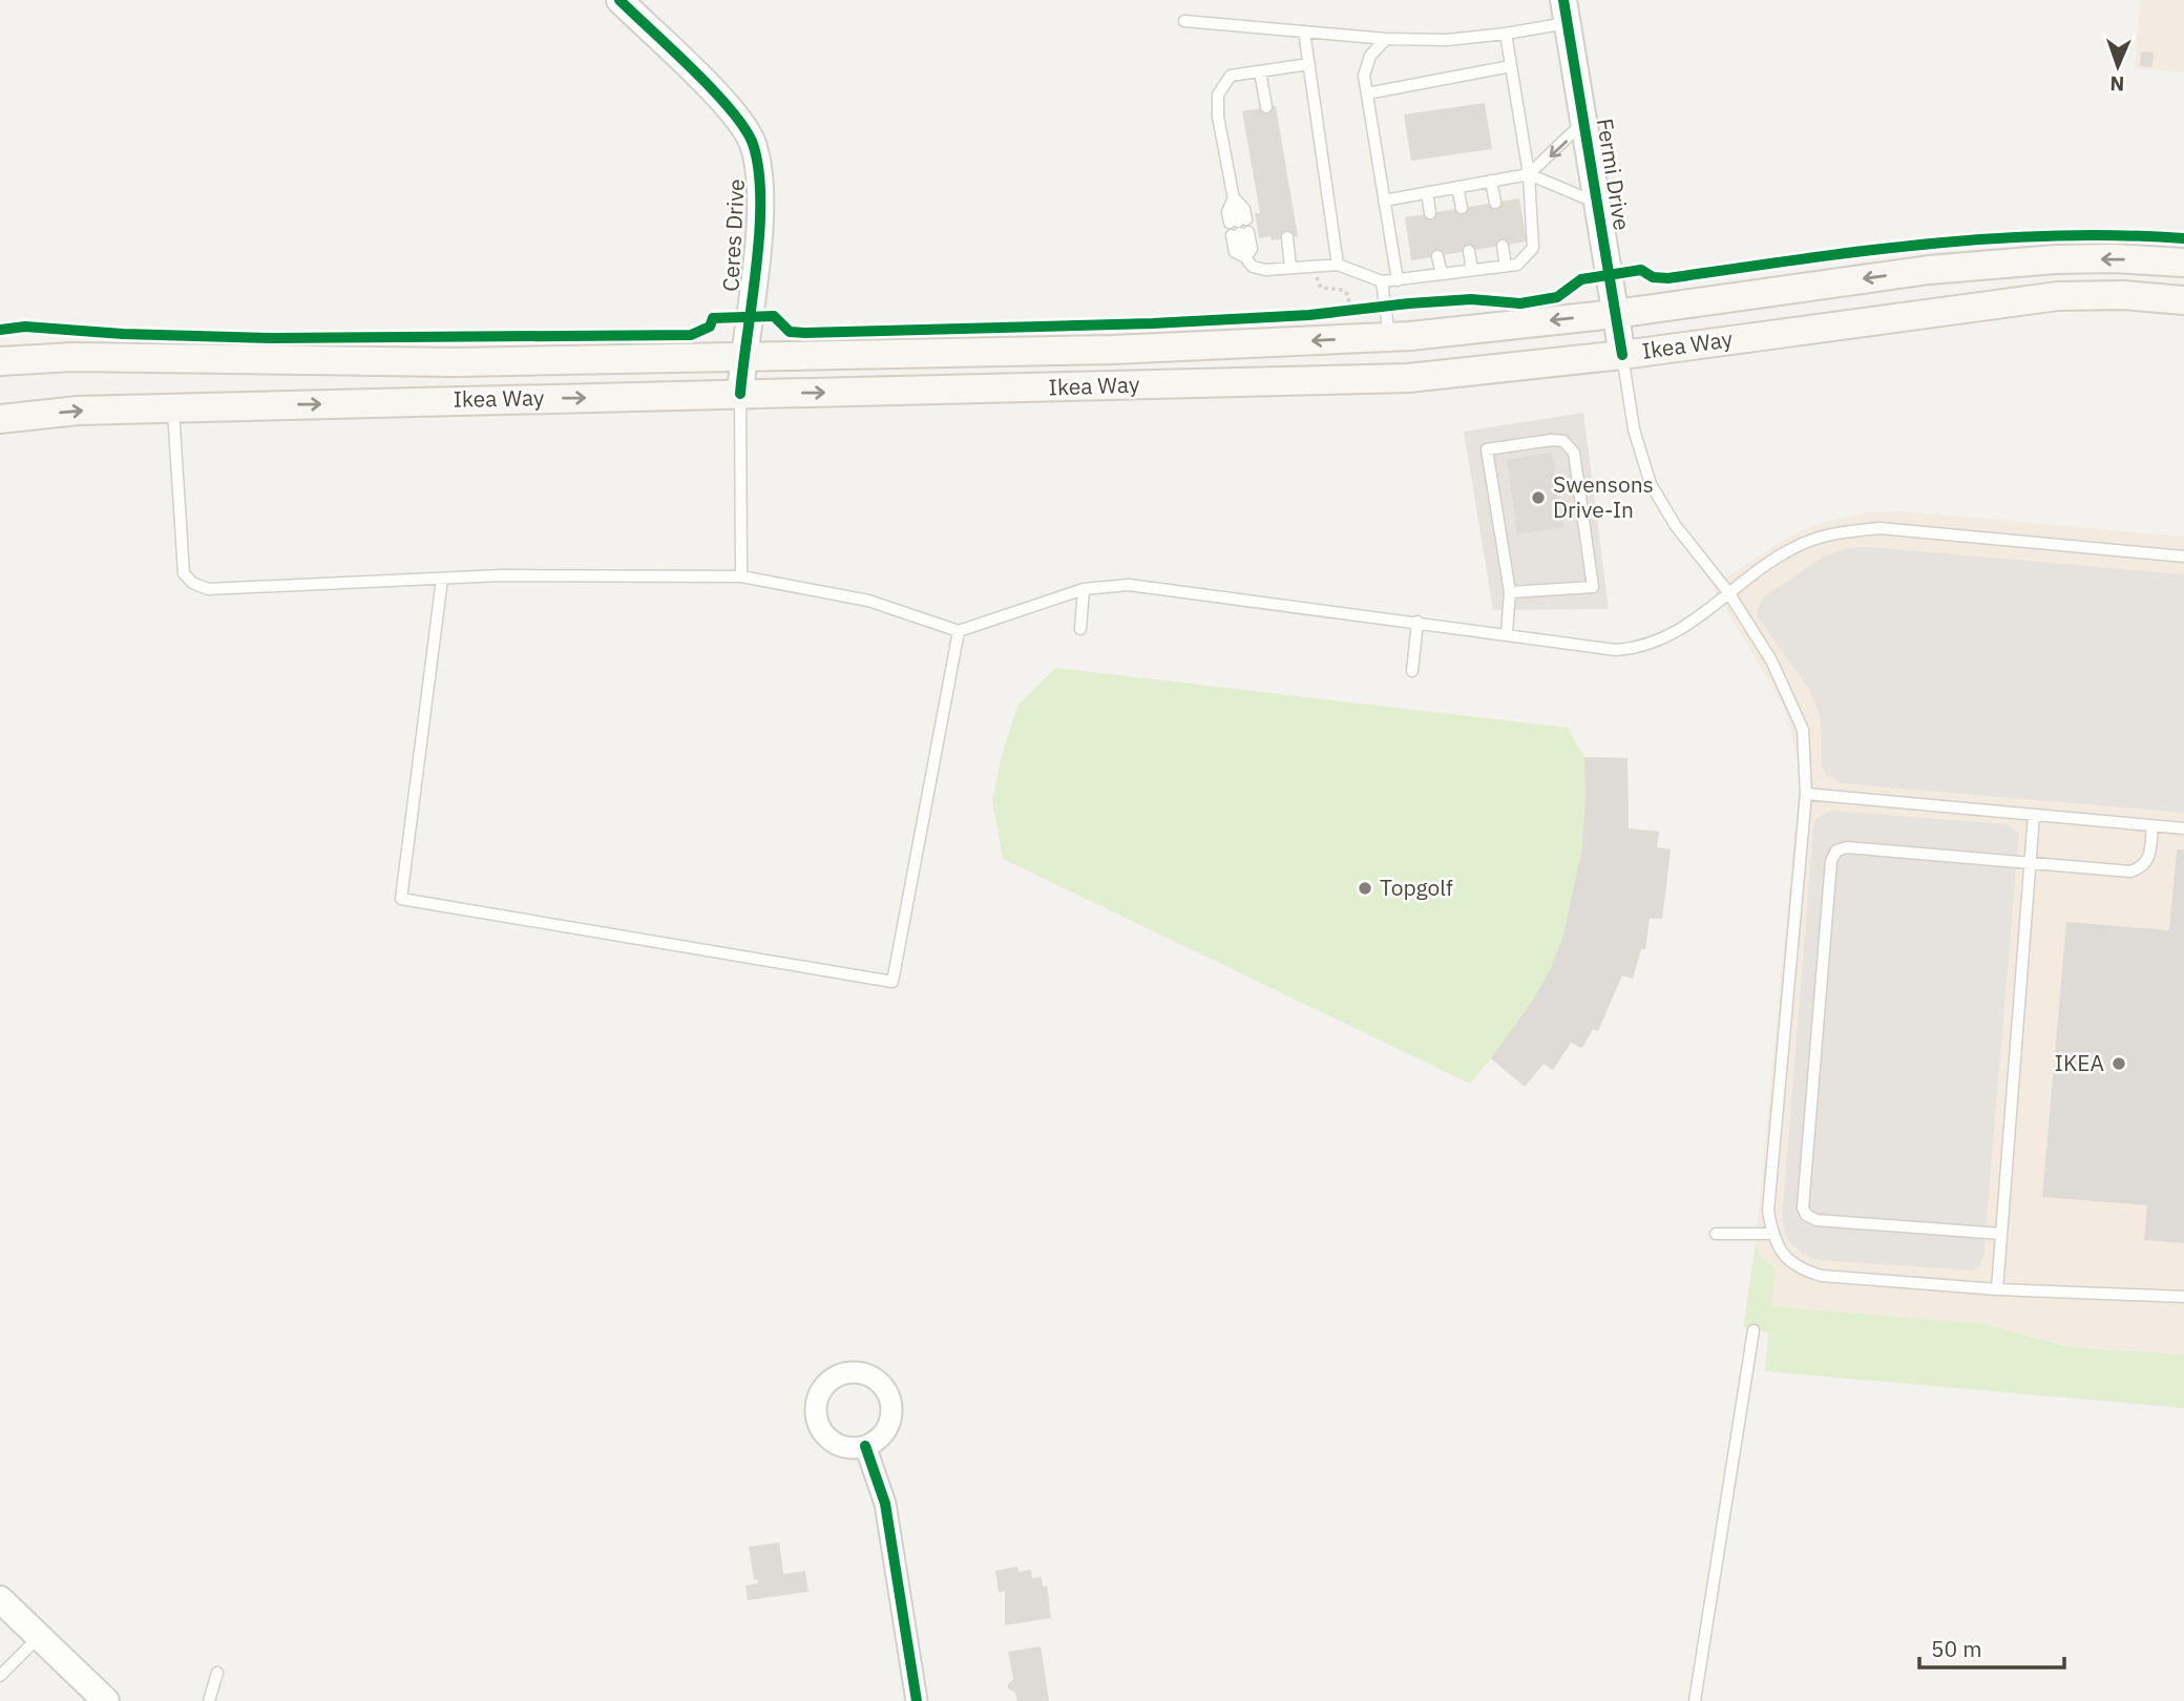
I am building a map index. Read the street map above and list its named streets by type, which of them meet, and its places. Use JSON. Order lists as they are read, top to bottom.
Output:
{
  "streets": {
    "main road": ["Ikea Way"],
    "street": ["Fermi Drive", "Ceres Drive"]
  },
  "crossings": [
    ["Fermi Drive", "Ikea Way"],
    ["Ceres Drive", "Ikea Way"]
  ],
  "places": ["Swensons Drive-In", "Topgolf", "IKEA"],
  "scale_bar": "50 m",
  "north": "bottom"
}
